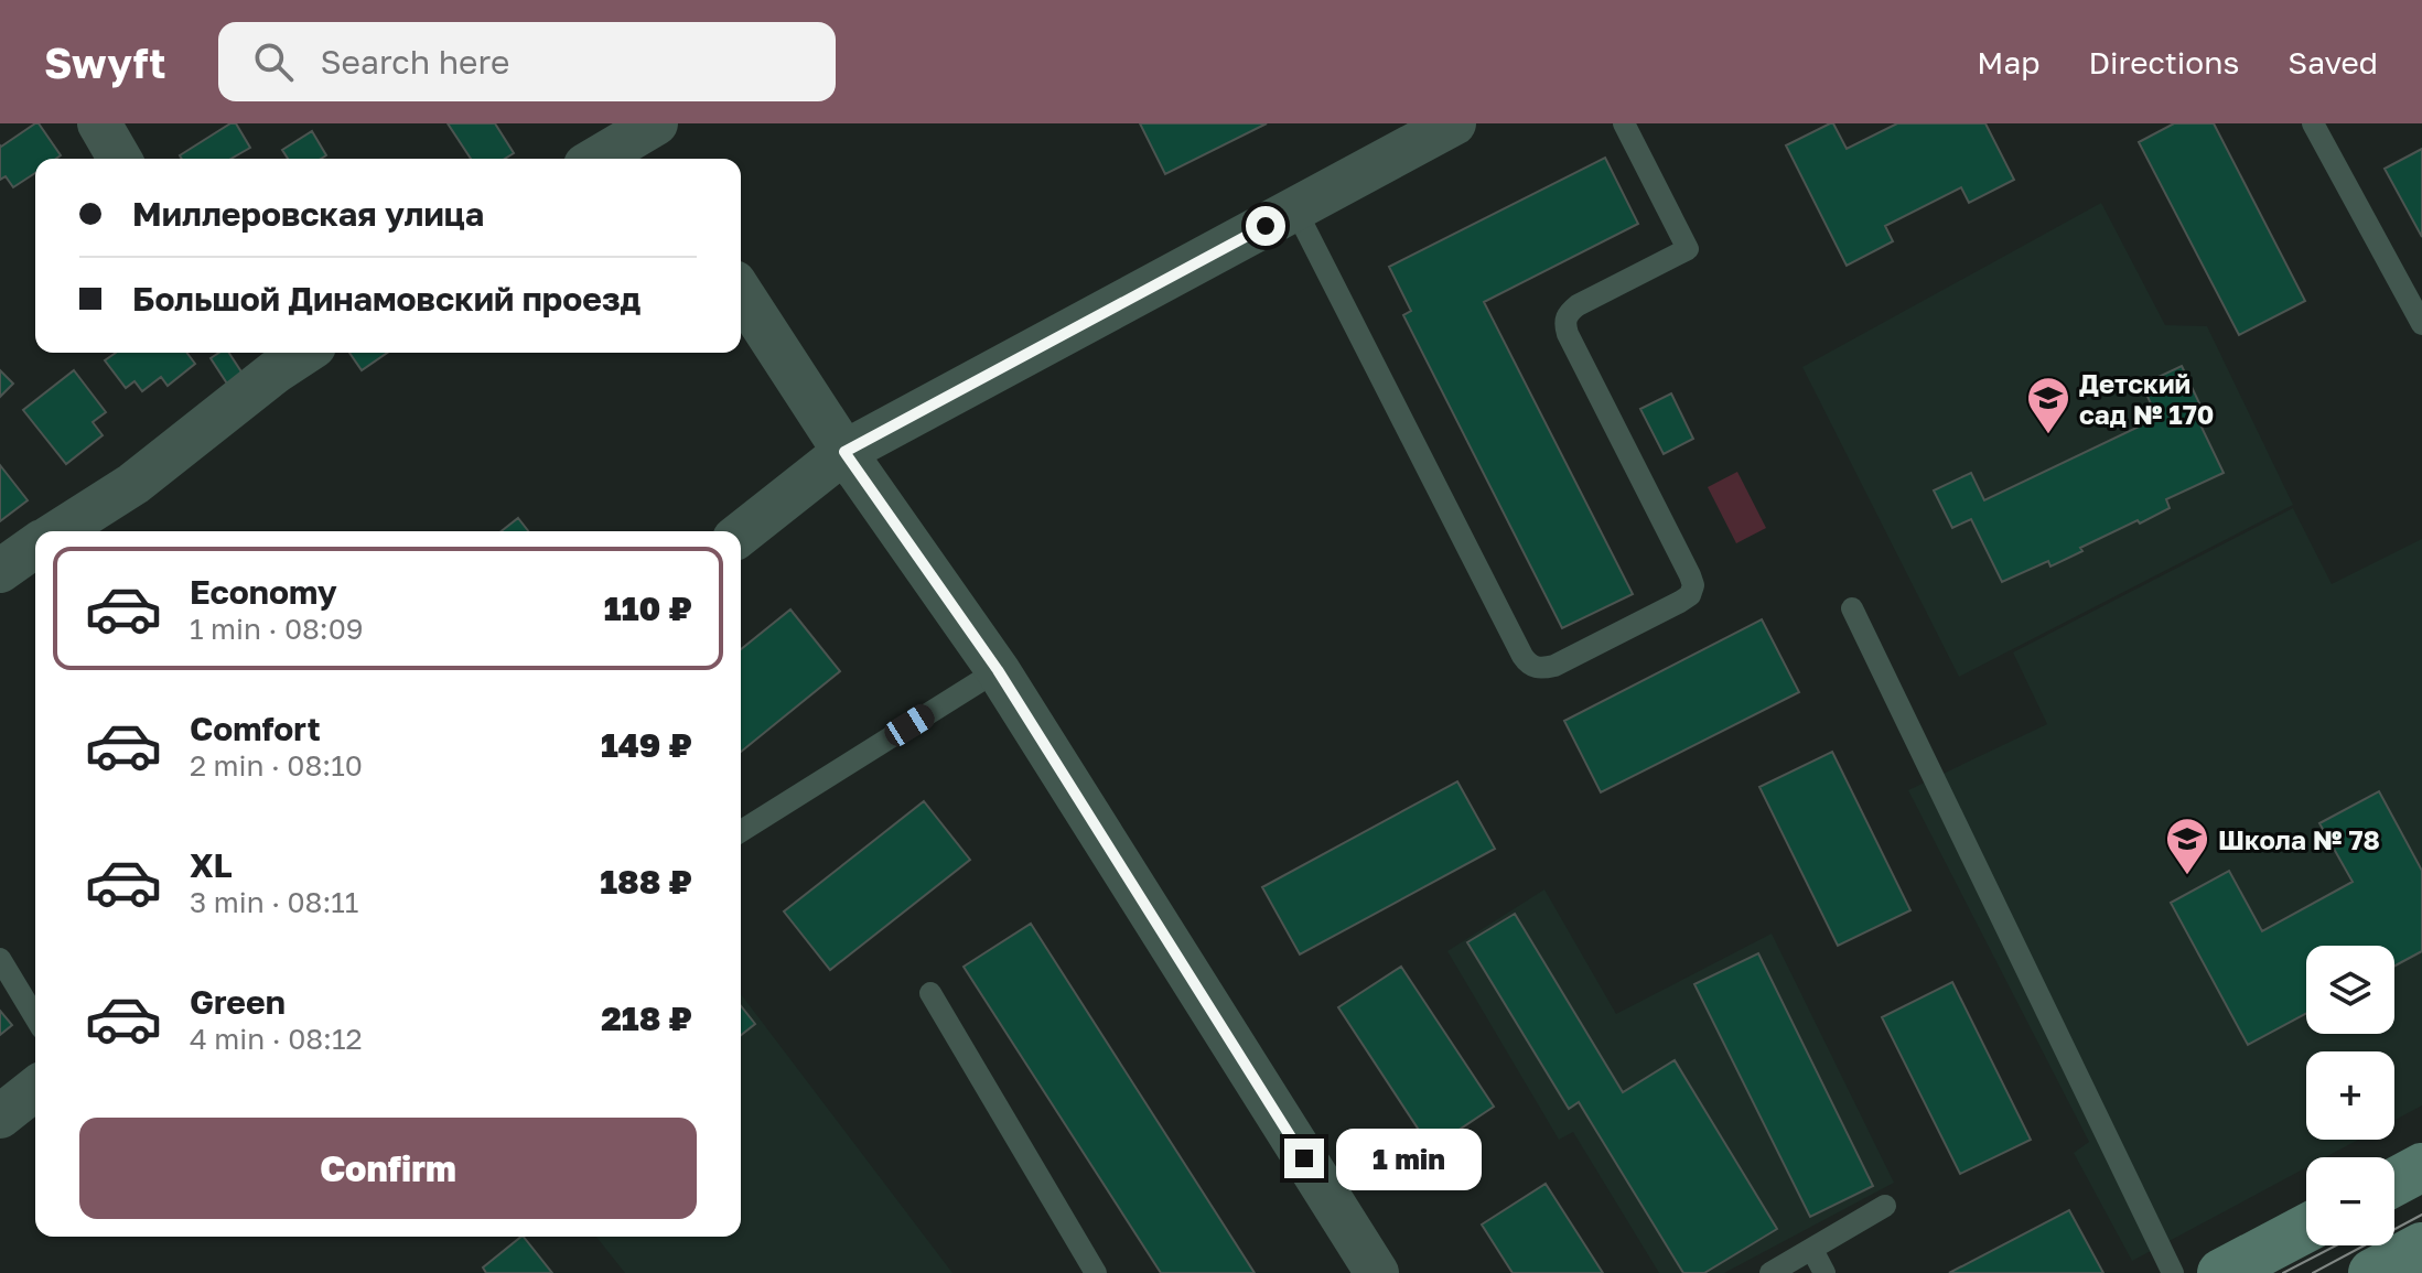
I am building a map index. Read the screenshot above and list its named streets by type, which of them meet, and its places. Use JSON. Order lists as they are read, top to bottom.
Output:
{
  "places": {
    "school or university": ["Детский сад № 170", "Школа № 78"]
  },
  "page": {
    "header": "Swyft",
    "search": "Search here",
    "nav": ["Map", "Directions", "Saved"],
    "banner": ["Миллеровская улица", "Большой Динамовский проезд"],
    "list": [
      {
        "name": "Economy",
        "note": "1 min · 08:09",
        "value": "110 ₽"
      },
      {
        "name": "Comfort",
        "note": "2 min · 08:10",
        "value": "149 ₽"
      },
      {
        "name": "XL",
        "note": "3 min · 08:11",
        "value": "188 ₽"
      },
      {
        "name": "Green",
        "note": "4 min · 08:12",
        "value": "218 ₽"
      }
    ],
    "map_buttons": ["+", "−"],
    "buttons": "Confirm",
    "bubble": "1 min"
  }
}
